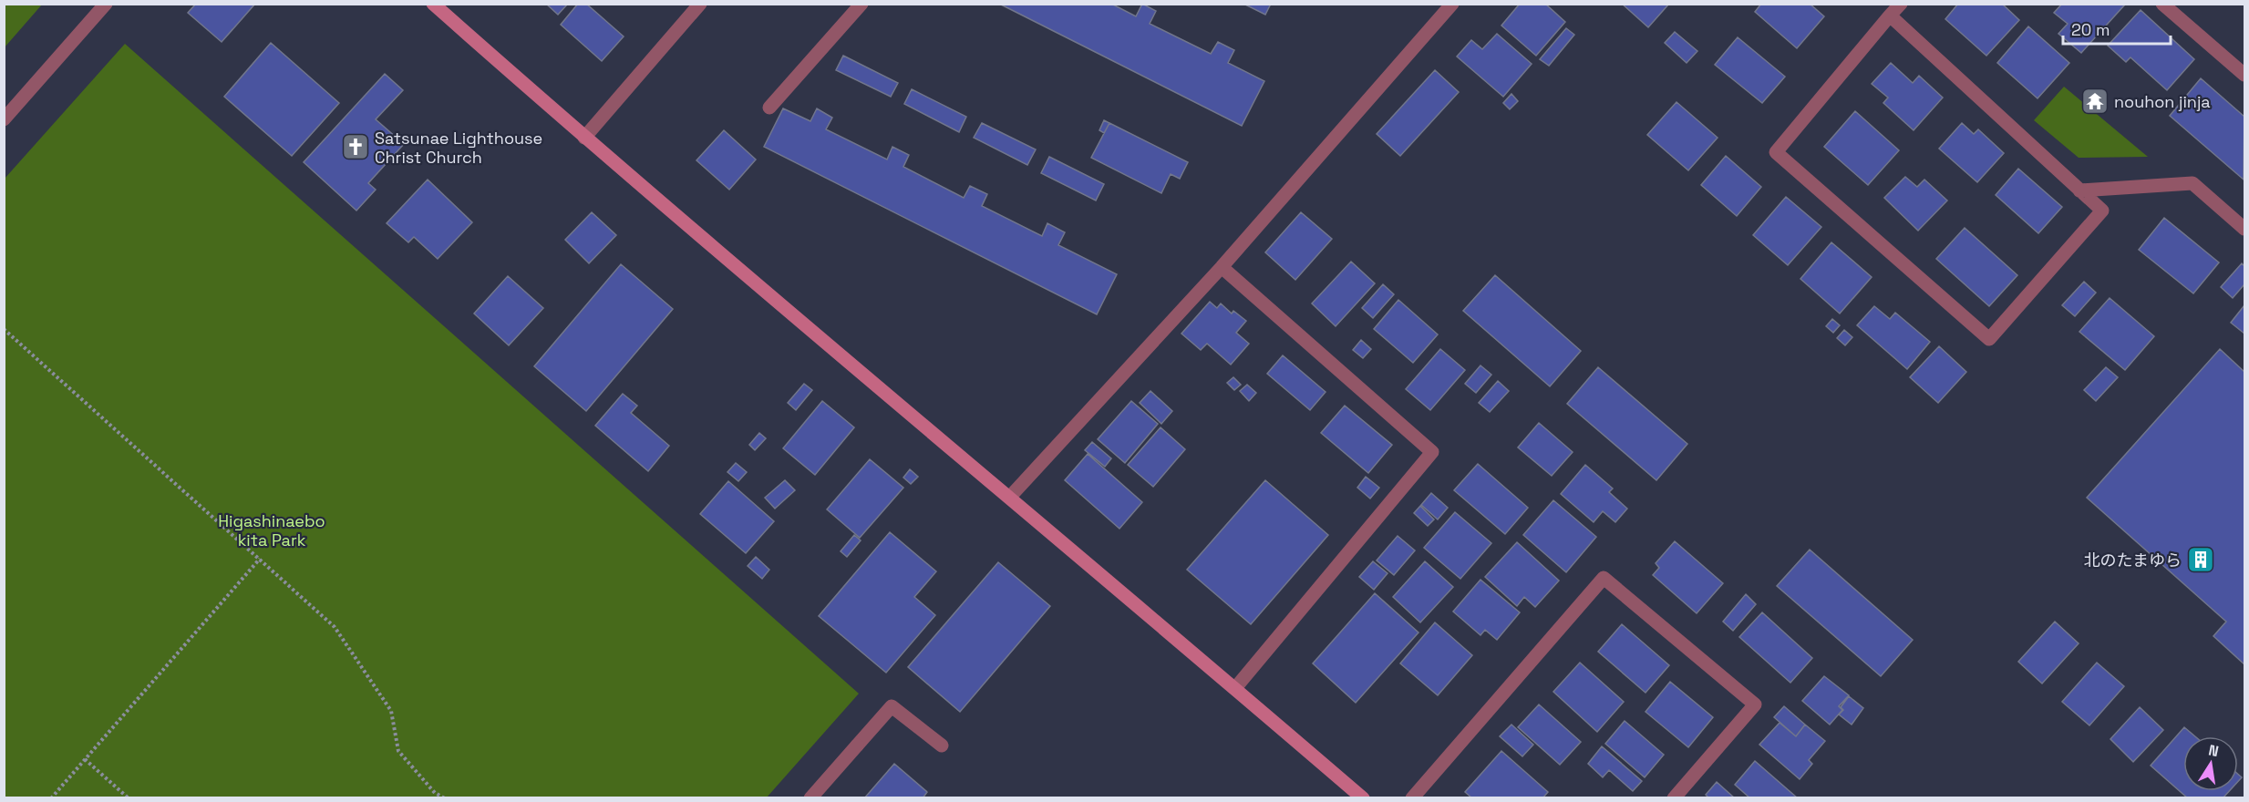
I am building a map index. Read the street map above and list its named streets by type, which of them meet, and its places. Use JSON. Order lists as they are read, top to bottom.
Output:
{
  "parks": ["Higashinaebo kita Park"],
  "places": {
    "temple": ["nouhon jinja"],
    "church": ["Satsunae Lighthouse Christ Church"],
    "building": ["北のたまゆら"]
  },
  "scale_bar": "20 m",
  "north": "top"
}
